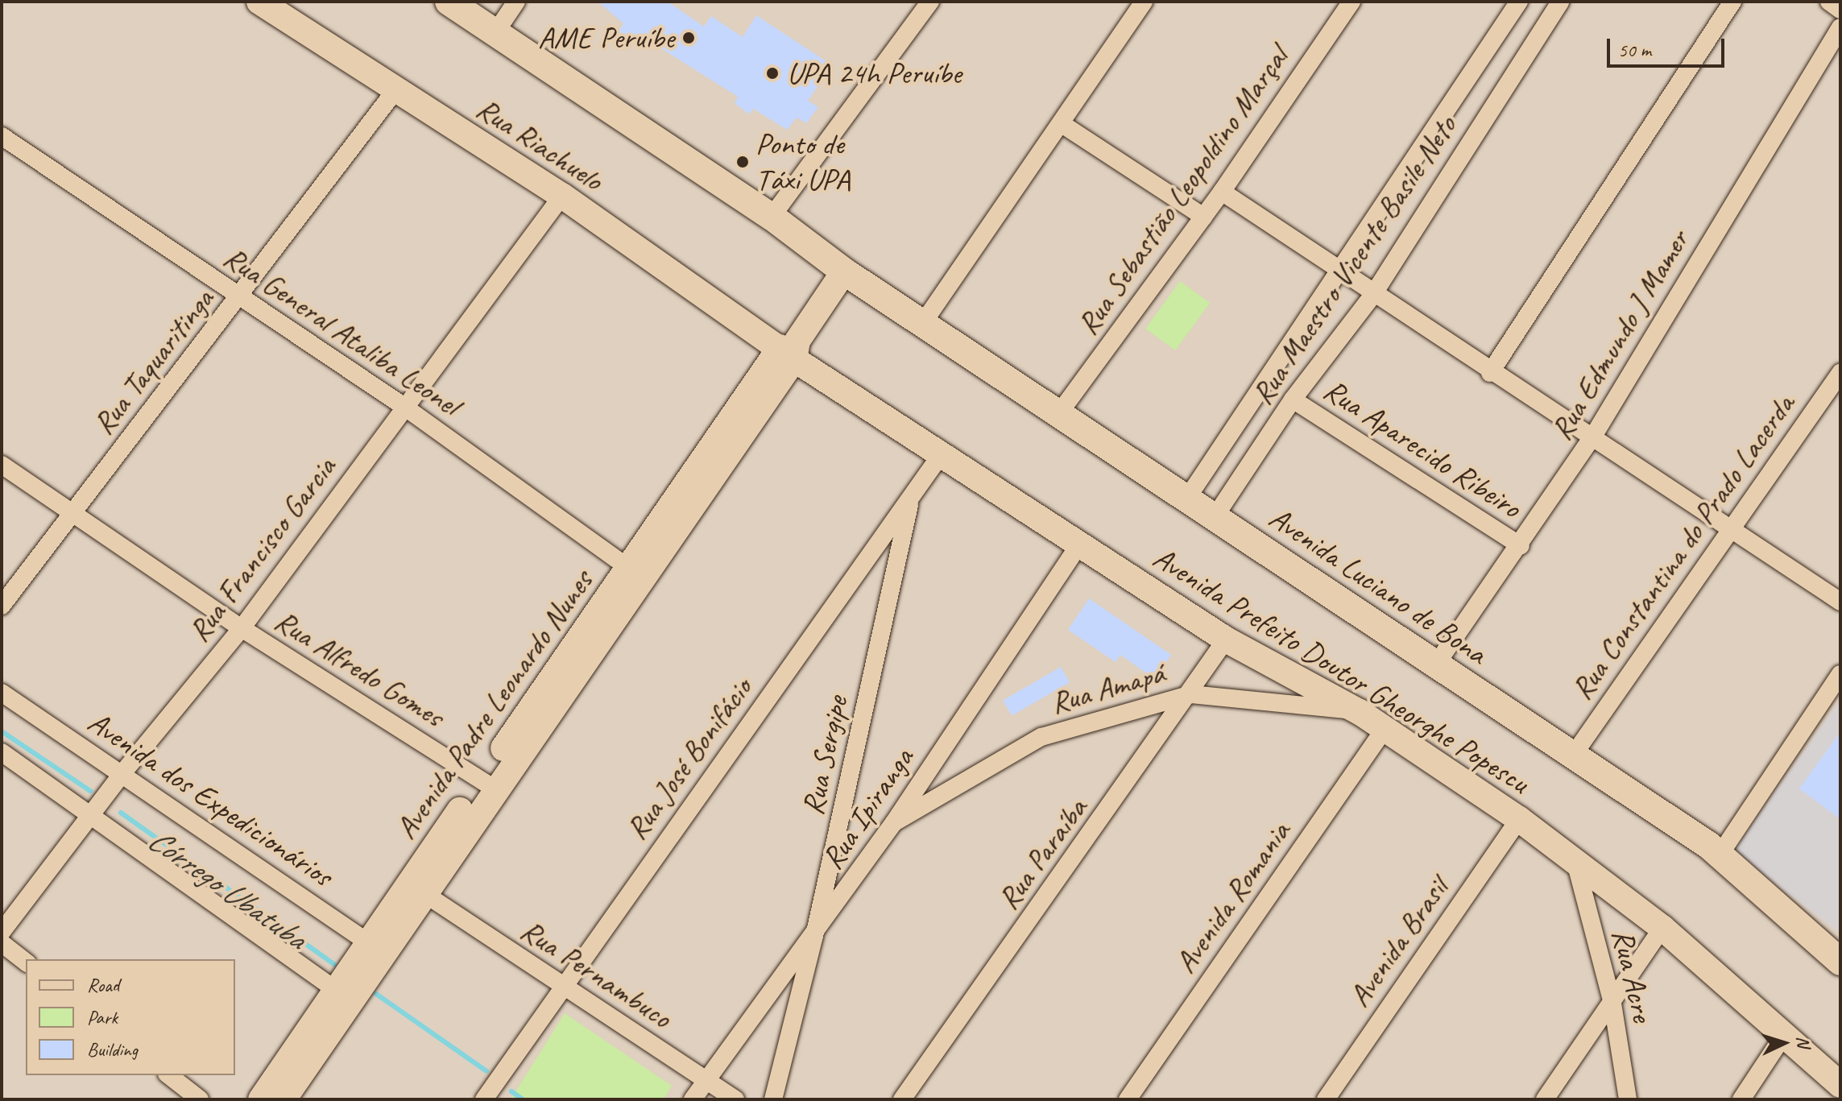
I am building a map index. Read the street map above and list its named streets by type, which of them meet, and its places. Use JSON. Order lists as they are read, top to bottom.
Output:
{
  "streets": {
    "main road": [
      "Rua Riachuelo",
      "Avenida Luciano de Bona",
      "Avenida Prefeito Doutor Gheorghe Popescu",
      "Avenida Padre Leonardo Nunes"
    ],
    "street": [
      "Rua Sebastião Leopoldino Marçal",
      "Rua Maestro Vicente Basile Neto",
      "Rua General Ataliba Leonel",
      "Rua Edmundo J Mamer",
      "Rua Taquaritinga",
      "Rua Aparecido Ribeiro",
      "Rua Constantina do Prado Lacerda",
      "Rua Francisco Garcia",
      "Rua Alfredo Gomes",
      "Rua Amapá",
      "Rua Sergipe",
      "Rua José Bonifácio",
      "Avenida dos Expedicionários",
      "Rua Ipiranga",
      "Rua Paraíba",
      "Avenida Romania",
      "Avenida Brasil",
      "Rua Pernambuco",
      "Rua Acre"
    ]
  },
  "crossings": [
    ["Rua Riachuelo", "Rua Taquaritinga"],
    ["Rua Riachuelo", "Rua Francisco Garcia"],
    ["Rua Riachuelo", "Avenida Prefeito Doutor Gheorghe Popescu"],
    ["Rua Riachuelo", "Avenida Padre Leonardo Nunes"],
    ["Rua Sebastião Leopoldino Marçal", "Avenida Luciano de Bona"],
    ["Rua Maestro Vicente Basile Neto", "Rua Aparecido Ribeiro"],
    ["Rua Maestro Vicente Basile Neto", "Avenida Luciano de Bona"],
    ["Rua General Ataliba Leonel", "Rua Taquaritinga"],
    ["Rua General Ataliba Leonel", "Rua Francisco Garcia"],
    ["Rua General Ataliba Leonel", "Avenida Padre Leonardo Nunes"],
    ["Rua Edmundo J Mamer", "Rua Aparecido Ribeiro"],
    ["Rua Edmundo J Mamer", "Avenida Luciano de Bona"],
    ["Rua Taquaritinga", "Rua Alfredo Gomes"],
    ["Rua Constantina do Prado Lacerda", "Avenida Luciano de Bona"],
    ["Rua Francisco Garcia", "Rua Alfredo Gomes"],
    ["Rua Francisco Garcia", "Avenida dos Expedicionários"],
    ["Avenida Luciano de Bona", "Avenida Padre Leonardo Nunes"],
    ["Rua Alfredo Gomes", "Avenida Padre Leonardo Nunes"],
    ["Avenida Prefeito Doutor Gheorghe Popescu", "Rua Amapá"],
    ["Avenida Prefeito Doutor Gheorghe Popescu", "Avenida Padre Leonardo Nunes"],
    ["Avenida Prefeito Doutor Gheorghe Popescu", "Rua José Bonifácio"],
    ["Avenida Prefeito Doutor Gheorghe Popescu", "Rua Ipiranga"],
    ["Avenida Prefeito Doutor Gheorghe Popescu", "Rua Paraíba"],
    ["Avenida Prefeito Doutor Gheorghe Popescu", "Avenida Romania"],
    ["Avenida Prefeito Doutor Gheorghe Popescu", "Avenida Brasil"],
    ["Avenida Prefeito Doutor Gheorghe Popescu", "Rua Acre"],
    ["Rua Amapá", "Rua Ipiranga"],
    ["Rua Amapá", "Rua Paraíba"],
    ["Avenida Padre Leonardo Nunes", "Avenida dos Expedicionários"],
    ["Avenida Padre Leonardo Nunes", "Rua Pernambuco"],
    ["Rua Sergipe", "Rua José Bonifácio"],
    ["Rua Sergipe", "Rua Ipiranga"],
    ["Rua José Bonifácio", "Rua Pernambuco"],
    ["Rua Ipiranga", "Rua Pernambuco"]
  ],
  "water": ["Córrego Ubatuba"],
  "places": ["AME Peruíbe", "UPA 24h Peruíbe", "Ponto de Táxi UPA"],
  "legend": ["Road", "Park", "Building"],
  "scale_bar": "50 m",
  "north": "right"
}
